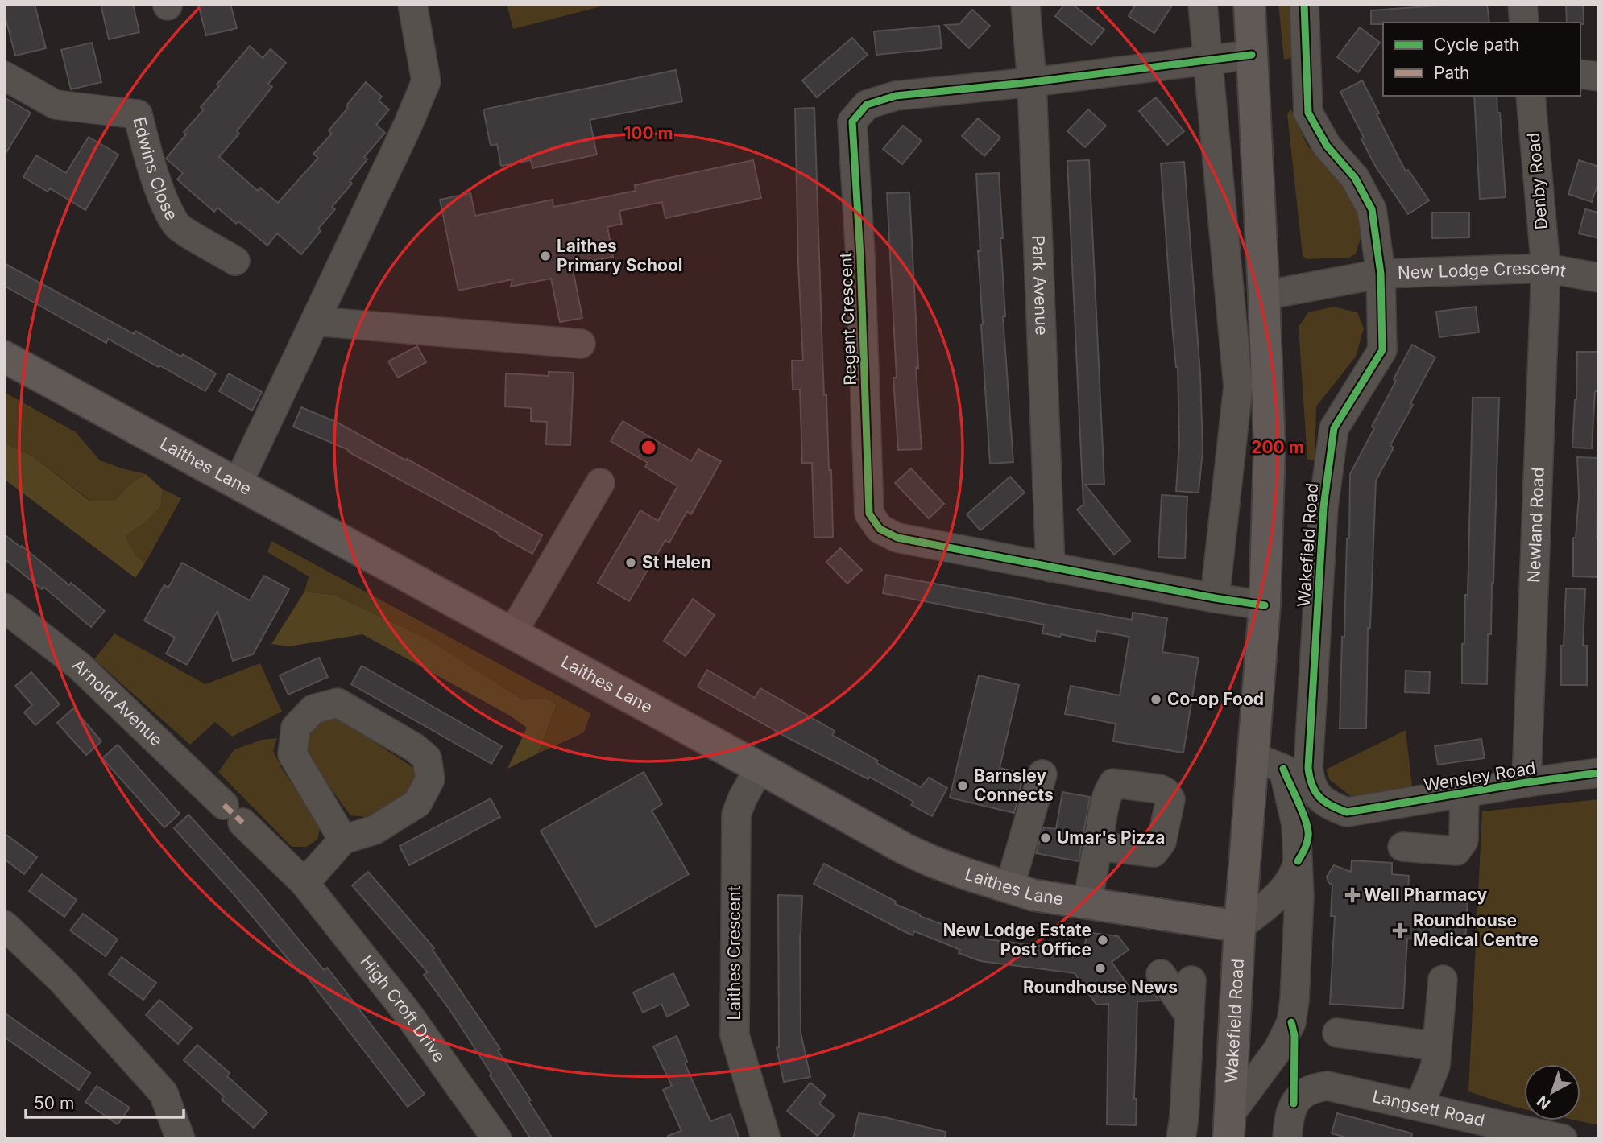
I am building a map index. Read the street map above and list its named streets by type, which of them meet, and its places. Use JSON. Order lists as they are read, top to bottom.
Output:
{
  "streets": {
    "main road": ["Laithes Lane", "Wakefield Road"],
    "street": [
      "Edwins Close",
      "Denby Road",
      "New Lodge Crescent",
      "Park Avenue",
      "Regent Crescent",
      "Newland Road",
      "Arnold Avenue",
      "Wensley Road",
      "Laithes Crescent",
      "High Croft Drive",
      "Langsett Road"
    ]
  },
  "crossings": [
    ["Denby Road", "New Lodge Crescent"],
    ["Denby Road", "Newland Road"],
    ["New Lodge Crescent", "Newland Road"],
    ["New Lodge Crescent", "Wakefield Road"],
    ["Park Avenue", "Regent Crescent"],
    ["Regent Crescent", "Wakefield Road"],
    ["Laithes Lane", "Wakefield Road"],
    ["Laithes Lane", "Laithes Crescent"],
    ["Newland Road", "Wensley Road"],
    ["Wakefield Road", "Wensley Road"],
    ["Arnold Avenue", "High Croft Drive"]
  ],
  "places": {
    "other": [
      "Laithes Primary School",
      "St Helen",
      "Co-op Food",
      "Barnsley Connects",
      "Umar's Pizza",
      "New Lodge Estate Post Office",
      "Roundhouse News"
    ],
    "health": ["Well Pharmacy", "Roundhouse Medical Centre"]
  },
  "legend": ["Cycle path", "Path"],
  "scale_bar": "50 m",
  "north": "bottom left",
  "rings": ["100 m", "200 m"]
}
